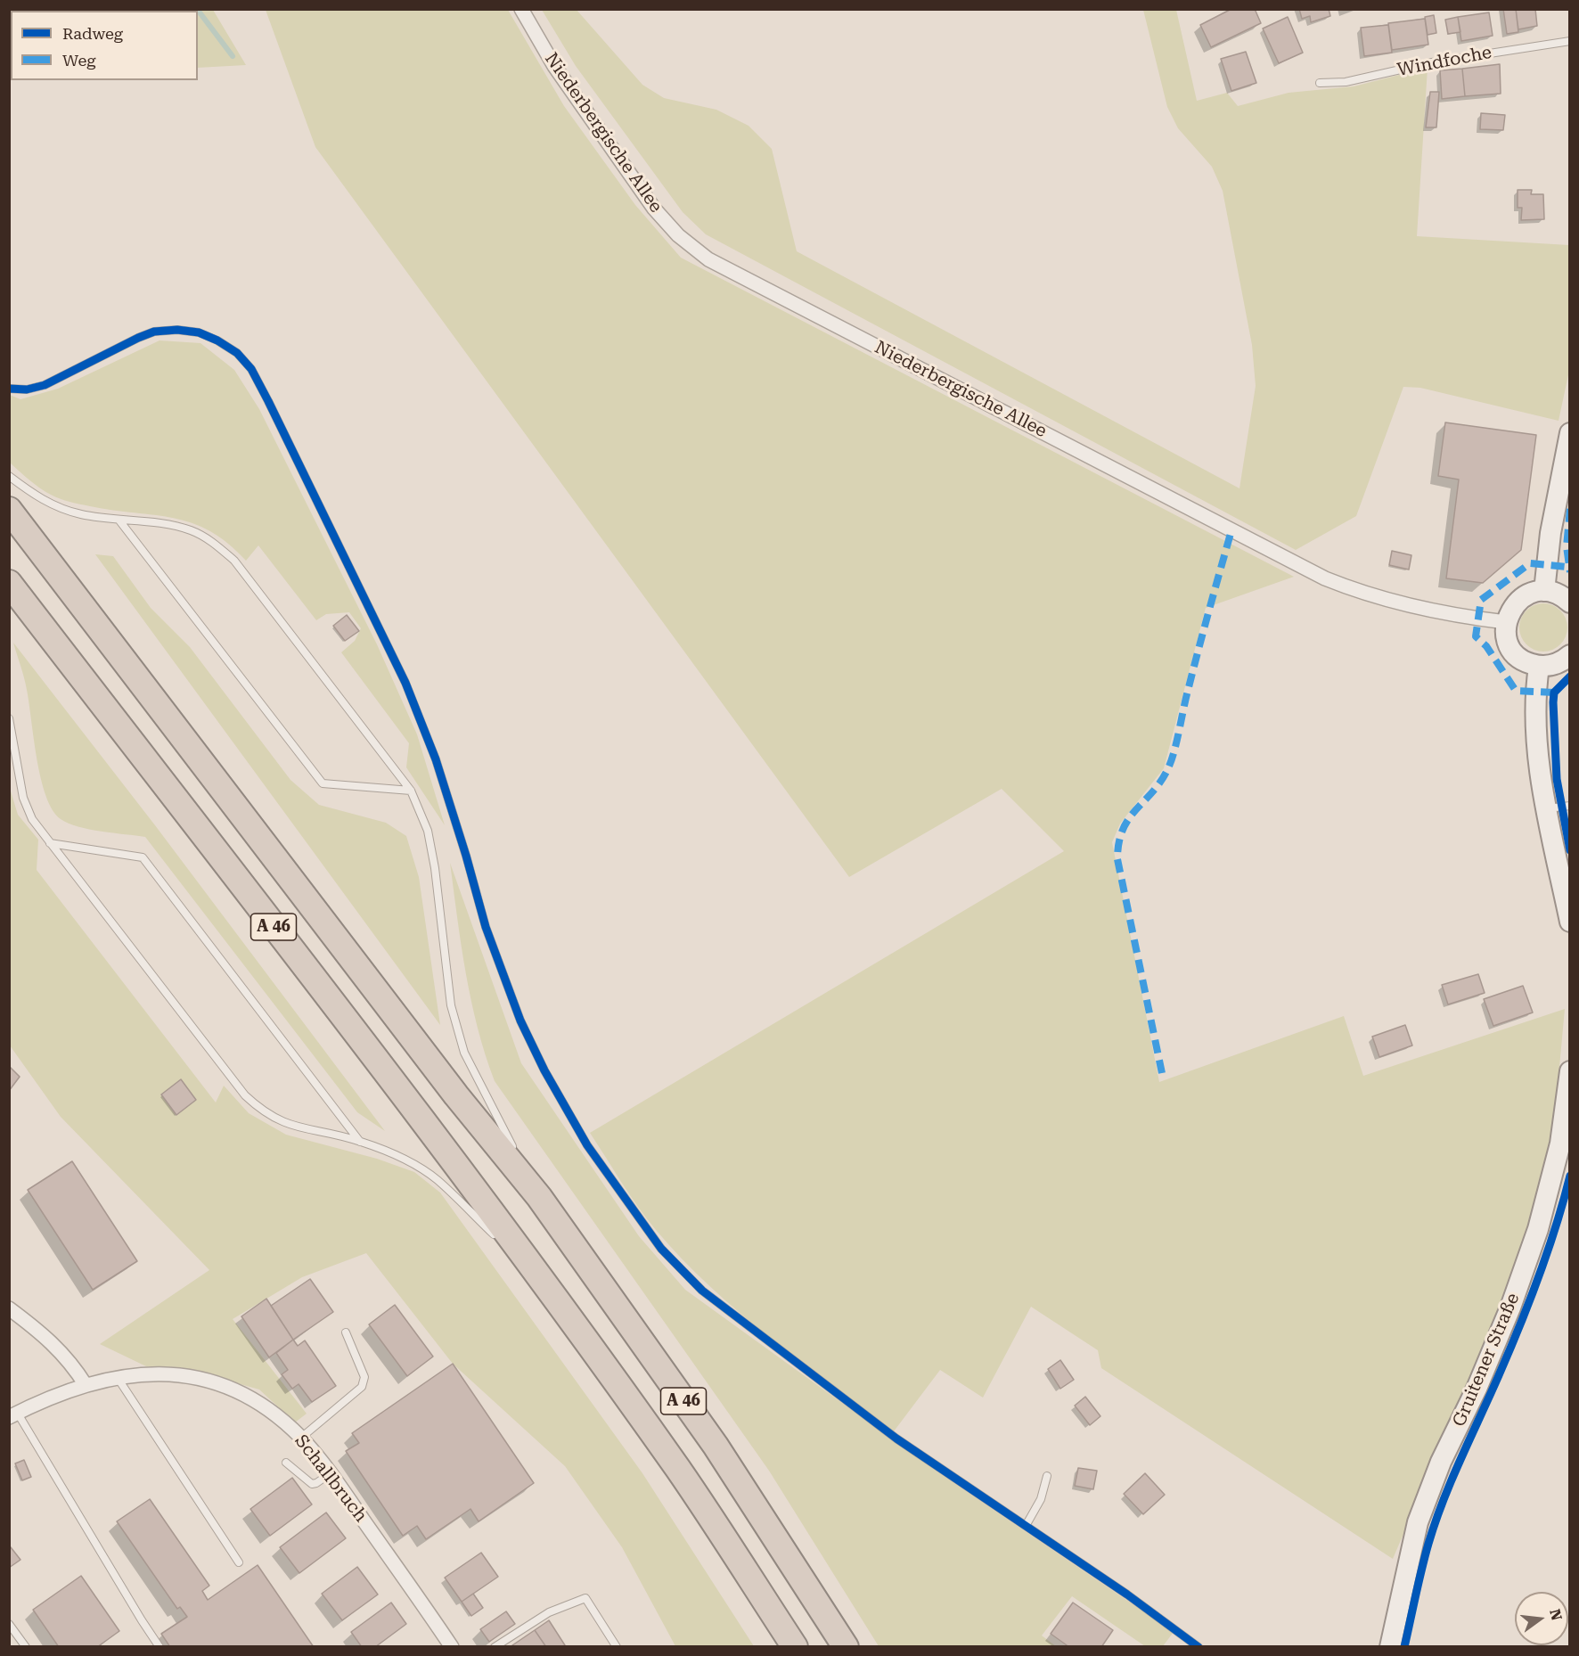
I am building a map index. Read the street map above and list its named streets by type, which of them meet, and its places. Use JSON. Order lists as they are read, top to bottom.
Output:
{
  "streets": {
    "highway": ["A 46"],
    "main road": ["Gruitener Straße"],
    "street": ["Niederbergische Allee", "Schallbruch"],
    "lane": ["Windfoche"]
  },
  "legend": ["Radweg", "Weg"],
  "north": "right"
}
